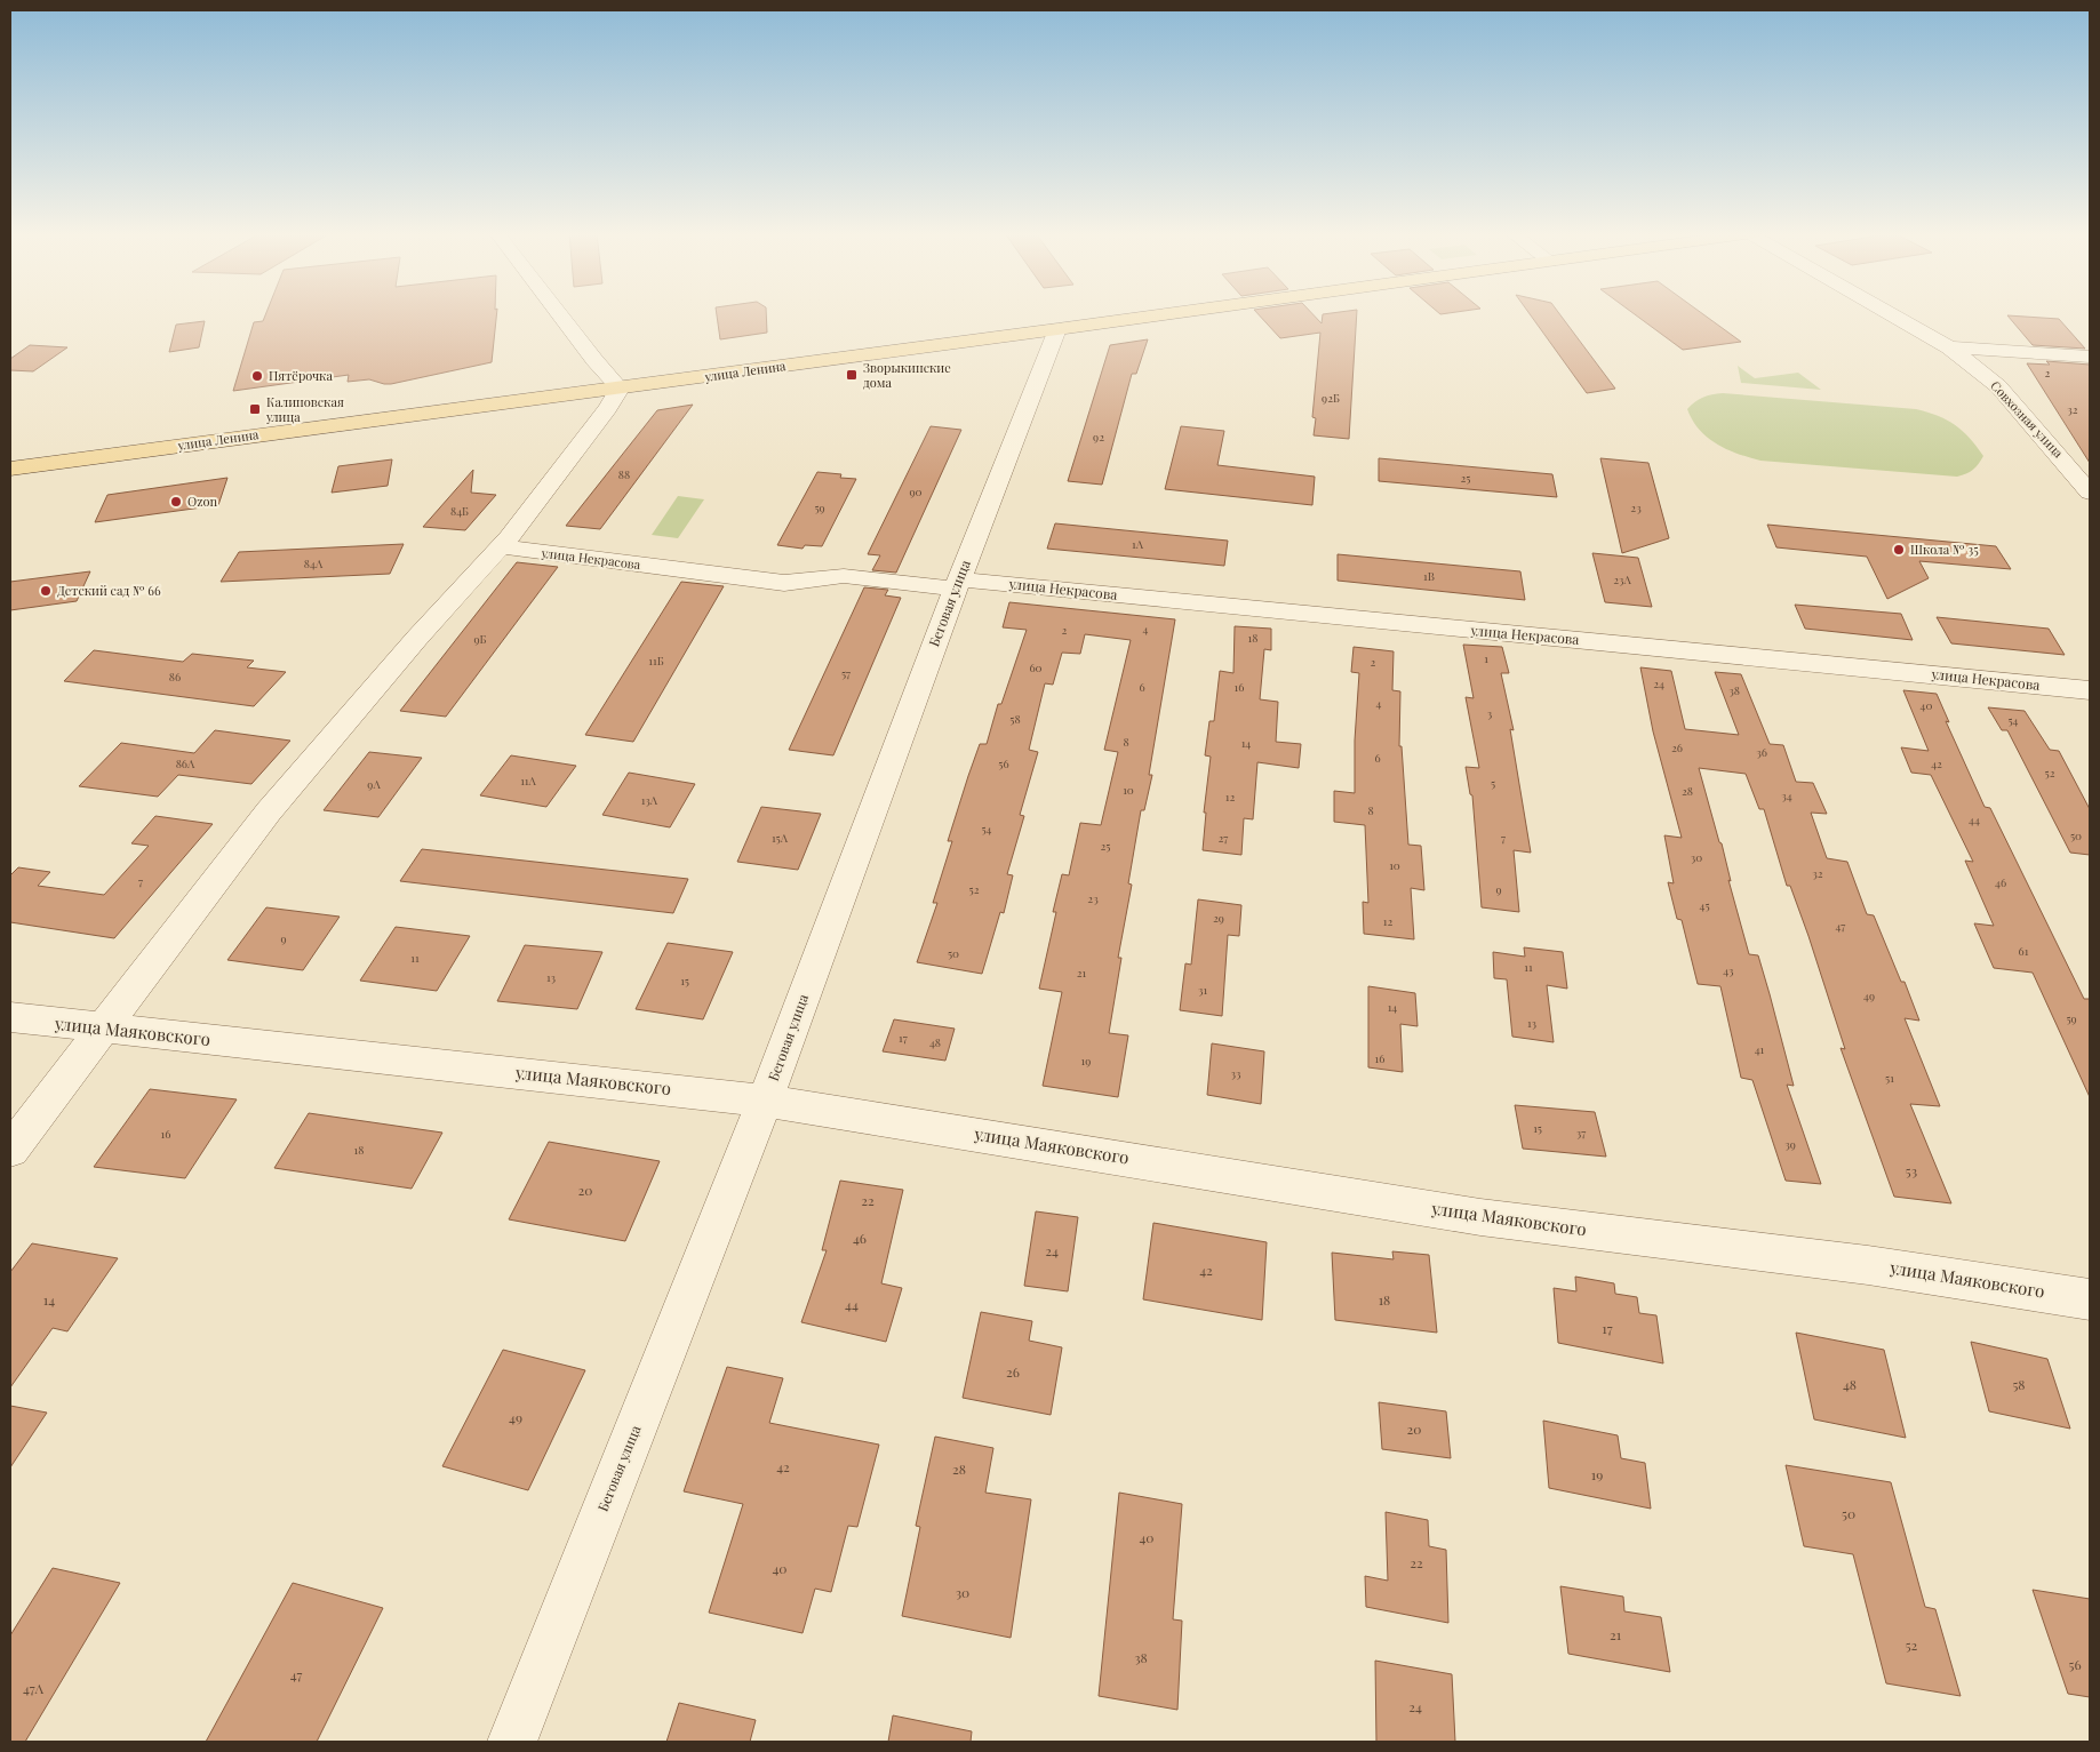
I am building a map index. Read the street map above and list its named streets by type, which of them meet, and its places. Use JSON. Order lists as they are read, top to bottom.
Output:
{
  "streets": {
    "main road": ["улица Ленина"],
    "street": [
      "Совхозная улица",
      "улица Некрасова",
      "Беговая улица",
      "улица Маяковского"
    ]
  },
  "crossings": [
    ["улица Ленина", "Беговая улица"],
    ["улица Некрасова", "Беговая улица"],
    ["Беговая улица", "улица Маяковского"]
  ],
  "places": {
    "transit": ["Зворыкинские дома", "Калиновская улица"],
    "other": [
      "Пятёрочка",
      "Ozon",
      "Школа № 35",
      "Детский сад № 66"
    ]
  },
  "house_numbers": [
    "2",
    "92Б",
    "32",
    "92",
    "88",
    "25",
    "90",
    "59",
    "23",
    "84Б",
    "1А",
    "84А",
    "1В",
    "23А",
    "4",
    "2",
    "18",
    "9Б",
    "1",
    "11Б",
    "2",
    "60",
    "57",
    "86",
    "24",
    "6",
    "16",
    "38",
    "4",
    "40",
    "3",
    "58",
    "54",
    "8",
    "14",
    "26",
    "36",
    "6",
    "86А",
    "56",
    "42",
    "52",
    "11А",
    "5",
    "9А",
    "10",
    "28",
    "34",
    "12",
    "13А",
    "8",
    "44",
    "54",
    "50",
    "15А",
    "27",
    "7",
    "25",
    "30",
    "10",
    "32",
    "7",
    "46",
    "52",
    "9",
    "23",
    "45",
    "29",
    "12",
    "47",
    "9",
    "61",
    "50",
    "11",
    "11",
    "43",
    "21",
    "13",
    "15",
    "31",
    "49",
    "14",
    "59",
    "13",
    "17",
    "48",
    "41",
    "16",
    "19",
    "33",
    "51",
    "15",
    "37",
    "16",
    "39",
    "18",
    "53",
    "20",
    "22",
    "46",
    "24",
    "42",
    "14",
    "18",
    "44",
    "17",
    "26",
    "48",
    "58",
    "49",
    "20",
    "42",
    "28",
    "19",
    "50",
    "40",
    "22",
    "40",
    "30",
    "21",
    "52",
    "38",
    "56",
    "47",
    "47А",
    "24"
  ]
}
